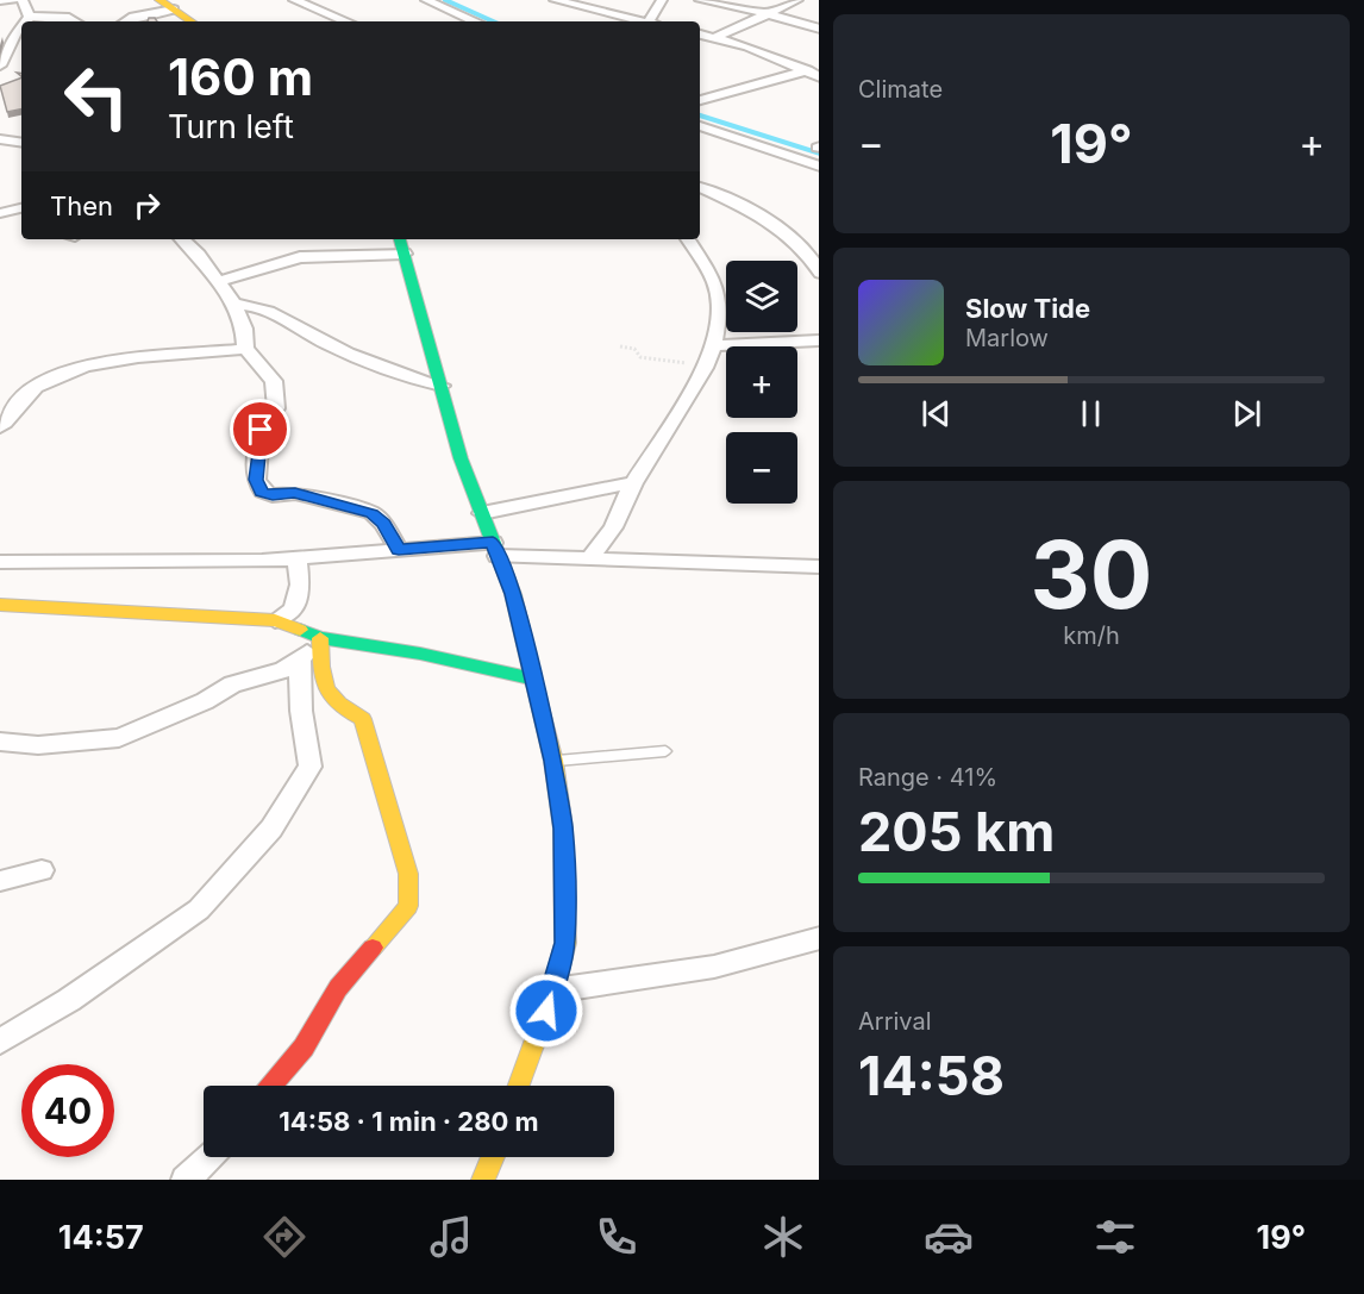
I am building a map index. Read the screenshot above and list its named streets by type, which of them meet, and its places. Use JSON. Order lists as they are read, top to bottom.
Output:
{
  "page": {
    "tile": [
      "Climate",
      ["30", "km/h"],
      ["Range · 41%", "205 km"],
      ["Arrival", "14:58"]
    ],
    "turn": ["160 m", "Turn left"],
    "heat": ["−", "19°", "+"],
    "then": "Then",
    "map_buttons": ["+", "−"],
    "song": ["Slow Tide", "Marlow"],
    "limit": "40",
    "trip": "14:58 · 1 min · 280 m",
    "tabs": ["14:57", "19°"]
  }
}
